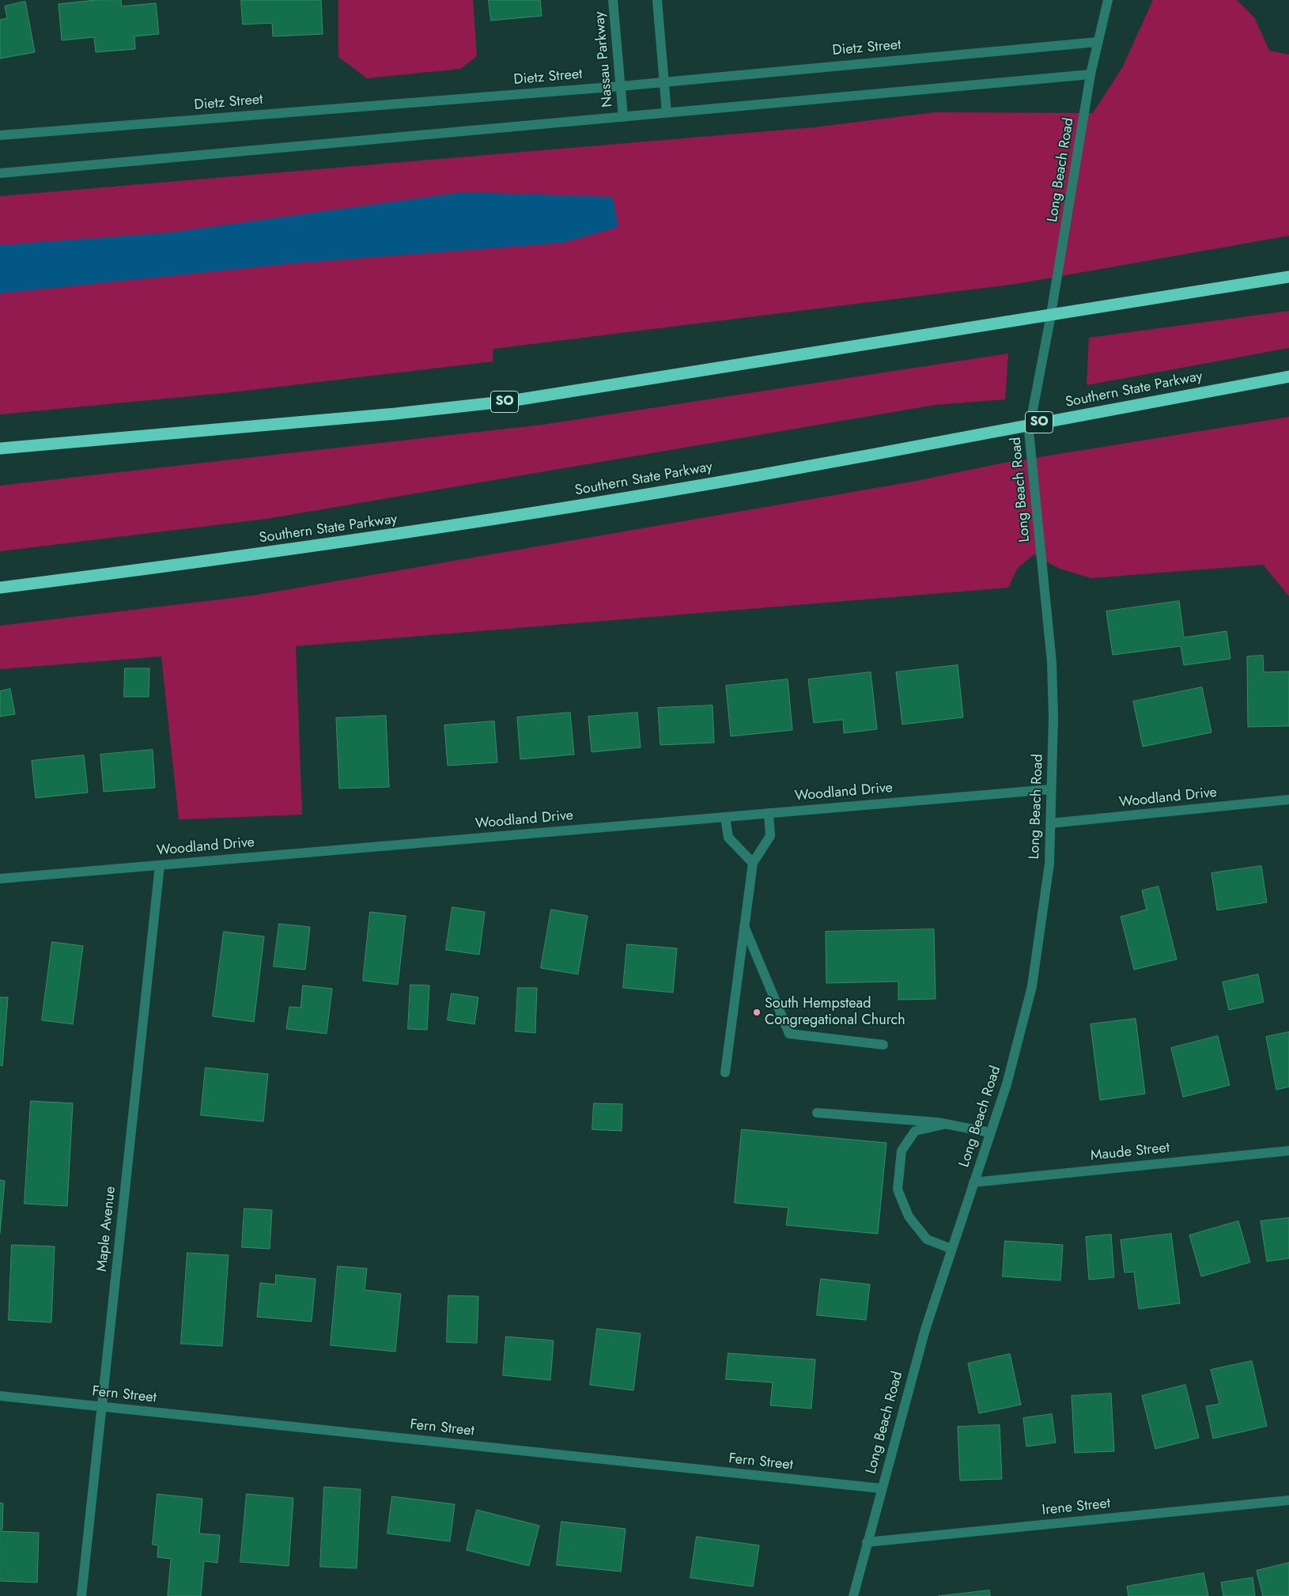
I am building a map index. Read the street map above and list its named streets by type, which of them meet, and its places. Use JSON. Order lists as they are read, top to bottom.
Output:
{
  "streets": {
    "highway": ["Southern State Parkway", "SO"],
    "street": [
      "Dietz Street",
      "Nassau Parkway",
      "Long Beach Road",
      "Woodland Drive",
      "Maude Street",
      "Maple Avenue",
      "Fern Street",
      "Irene Street"
    ]
  },
  "crossings": [
    ["Dietz Street", "Nassau Parkway"],
    ["Dietz Street", "Long Beach Road"],
    ["Long Beach Road", "Woodland Drive"],
    ["Long Beach Road", "Maude Street"],
    ["Long Beach Road", "Fern Street"],
    ["Long Beach Road", "Irene Street"],
    ["Woodland Drive", "Maple Avenue"],
    ["Maple Avenue", "Fern Street"]
  ],
  "places": ["South Hempstead Congregational Church"]
}
